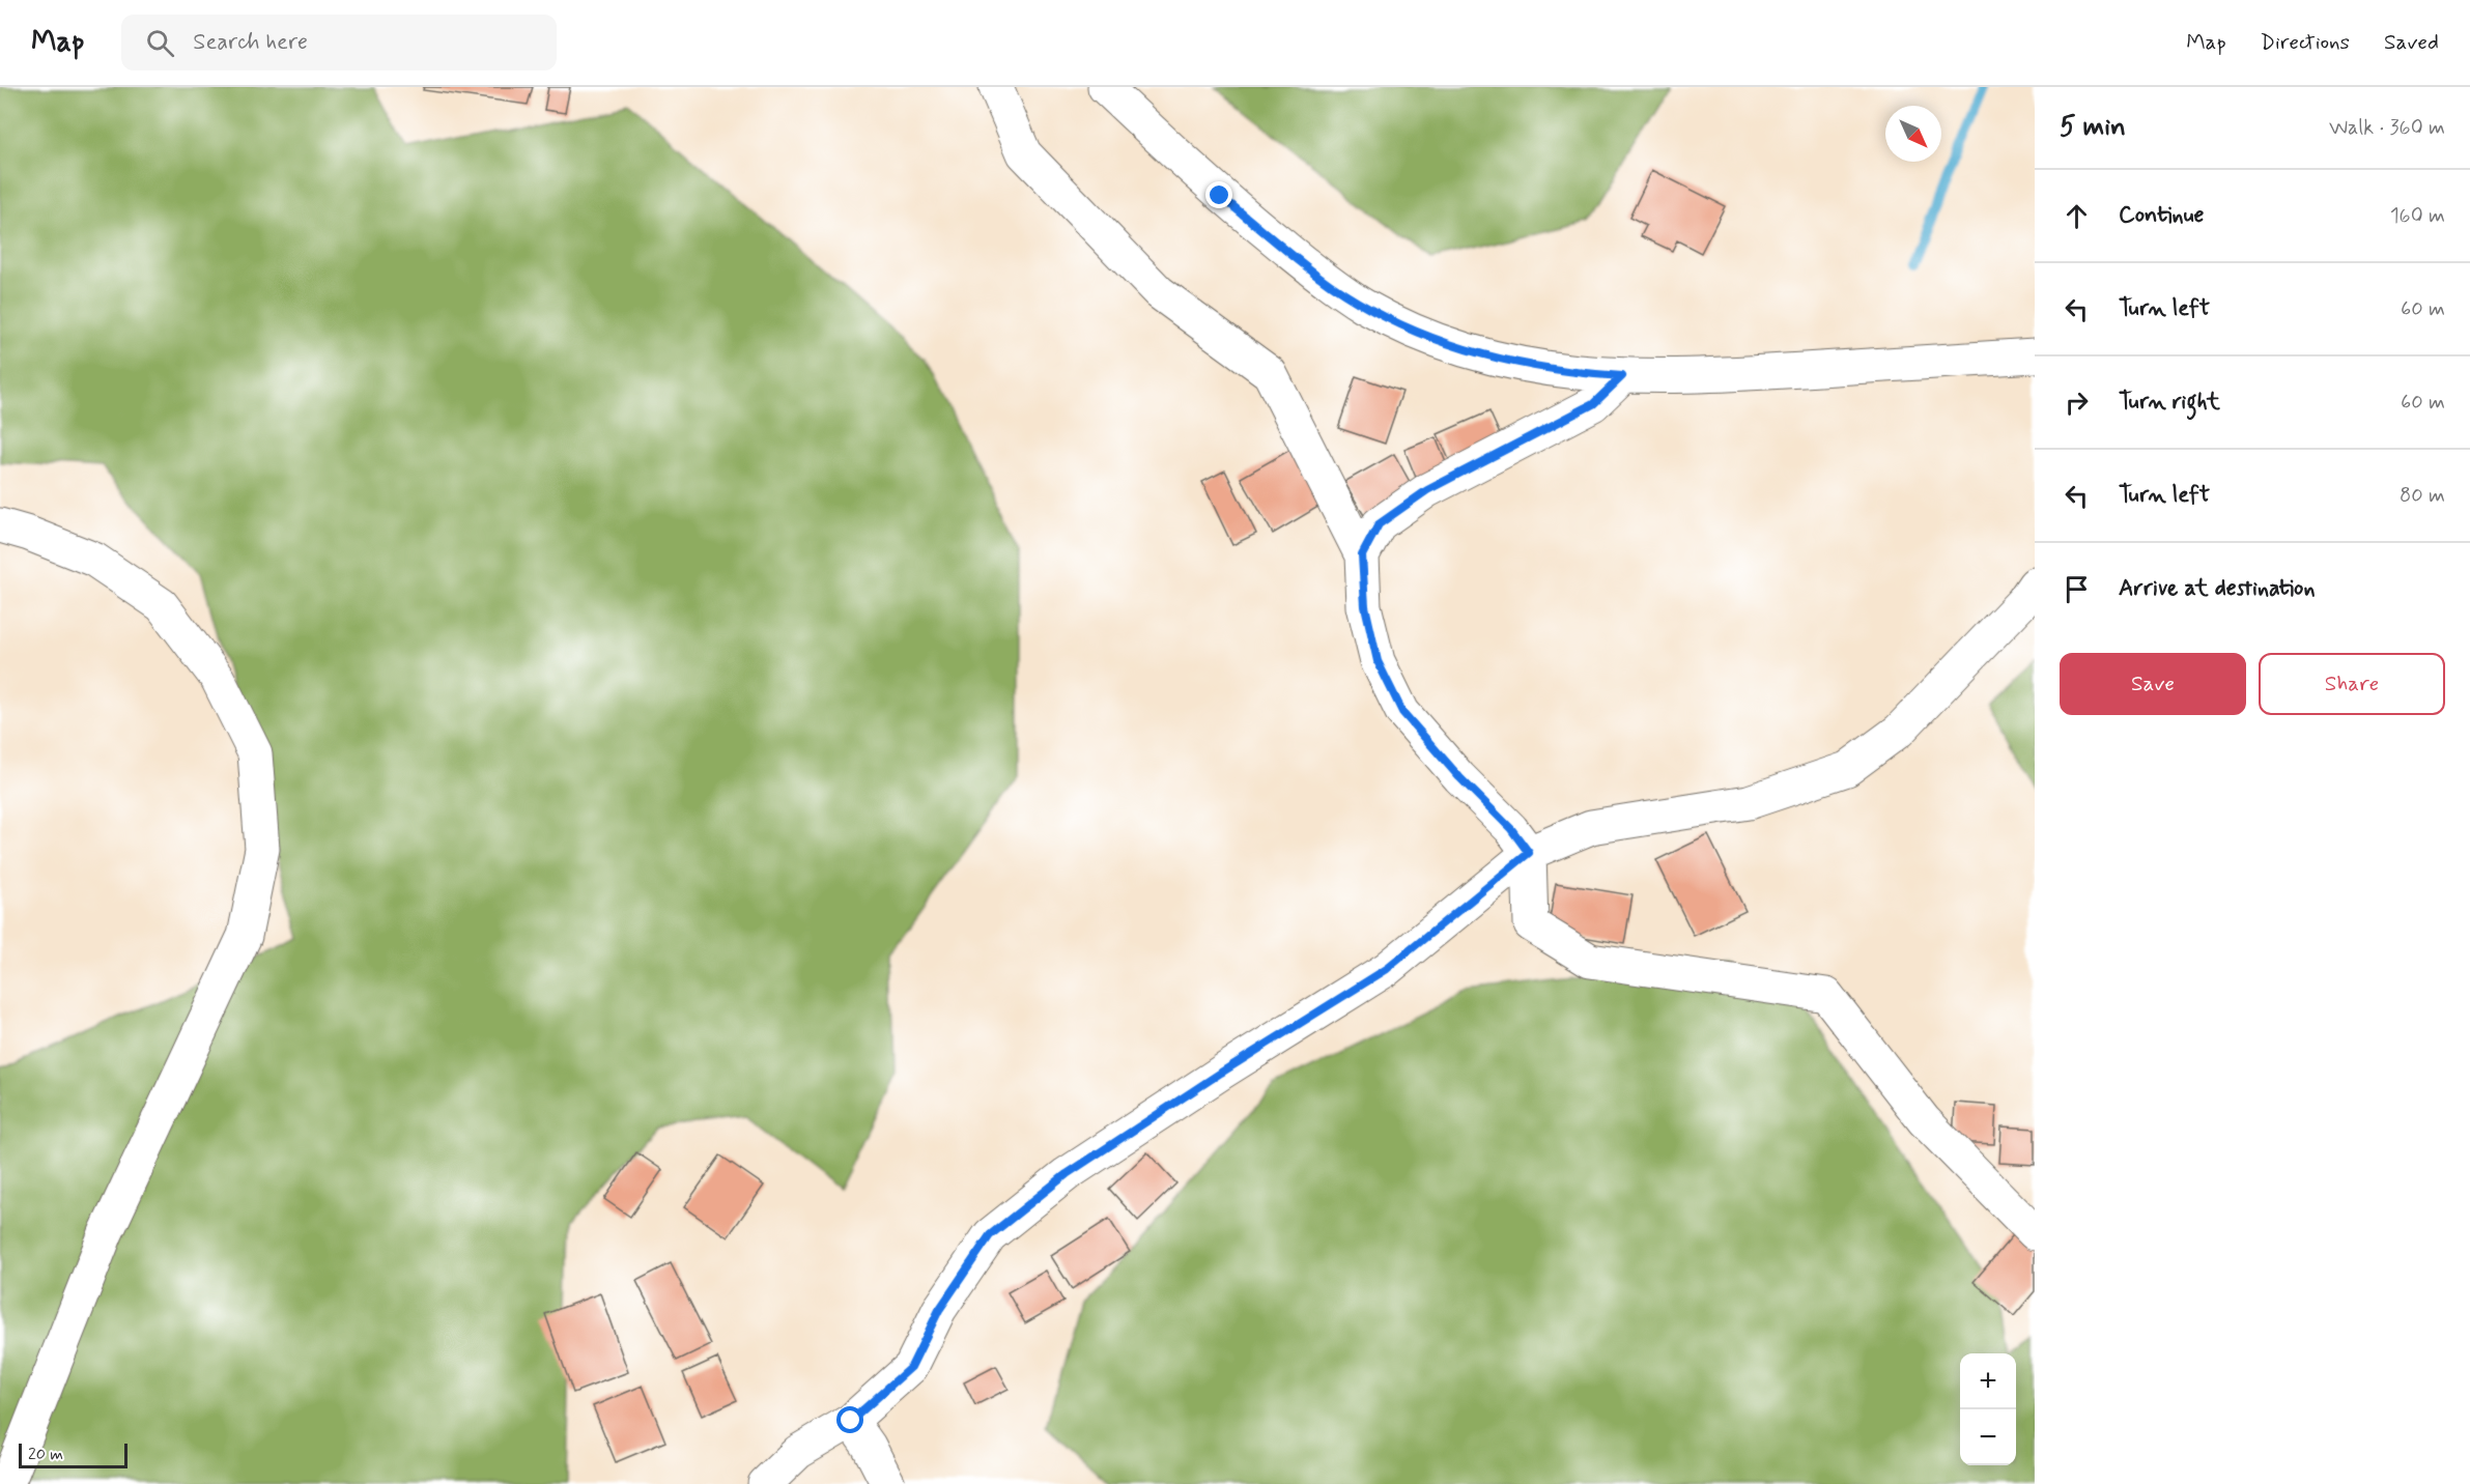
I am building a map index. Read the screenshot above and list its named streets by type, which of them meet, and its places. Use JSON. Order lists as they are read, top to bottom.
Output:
{
  "scale_bar": "20 m",
  "north": "bottom right",
  "page": {
    "header": "Map",
    "search": "Search here",
    "nav": ["Map", "Directions", "Saved"],
    "heading": ["5 min", "Walk · 360 m"],
    "list": [
      ["Continue", "160 m"],
      ["Turn left", "60 m"],
      ["Turn right", "60 m"],
      ["Turn left", "80 m"],
      "Arrive at destination"
    ],
    "buttons": ["Save", "Share"],
    "map_buttons": ["+", "−"],
    "scale": "20 m"
  }
}
